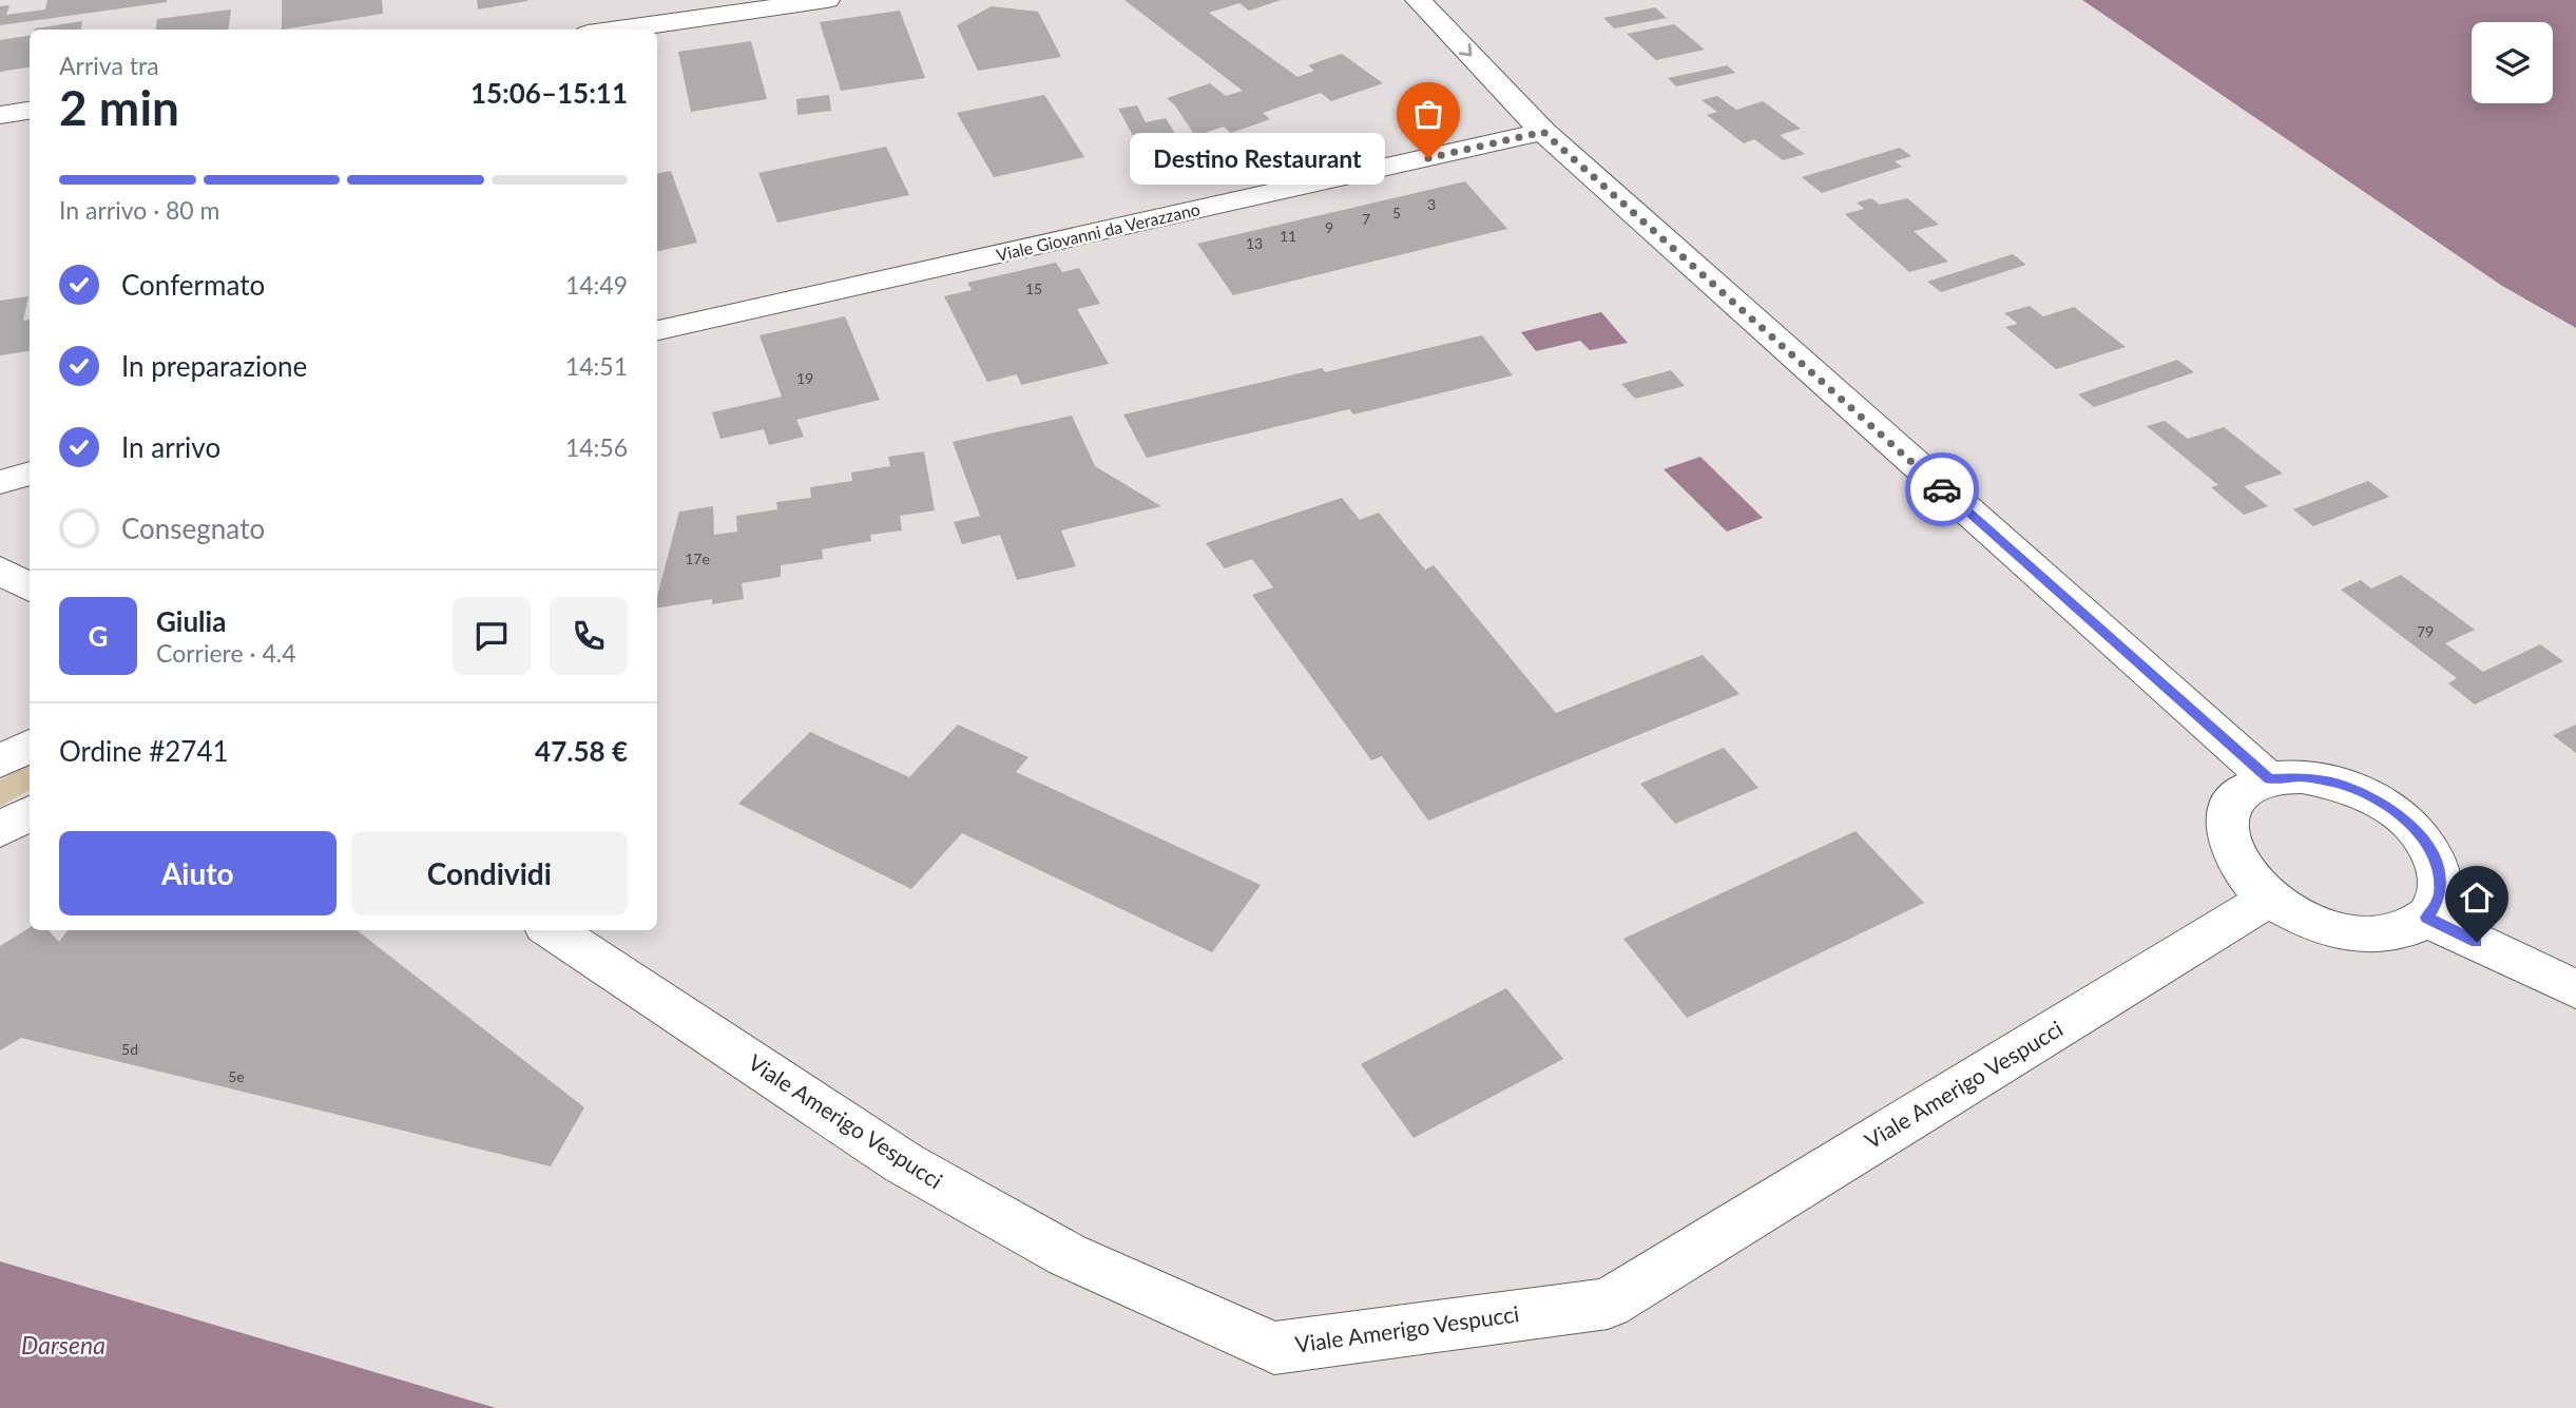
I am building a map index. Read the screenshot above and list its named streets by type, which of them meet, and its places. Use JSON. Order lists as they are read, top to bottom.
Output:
{
  "streets": {
    "street": ["Viale Giovanni da Verazzano", "Viale Amerigo Vespucci"]
  },
  "water": ["Darsena"],
  "places": ["Destino Restaurant"],
  "house_numbers": [
    "3",
    "5",
    "7",
    "9",
    "11",
    "13",
    "15",
    "19",
    "17e",
    "79",
    "5d",
    "5e"
  ],
  "page": {
    "heading": ["2 min", "Arriva tra", "15:06–15:11"],
    "panel": [
      "Giulia",
      "Corriere · 4.4",
      "Ordine #2741",
      "47.58 €"
    ],
    "bubble": "Destino Restaurant",
    "bar": "In arrivo · 80 m",
    "list": [
      ["Confermato", "14:49"],
      ["In preparazione", "14:51"],
      ["In arrivo", "14:56"],
      "Consegnato"
    ],
    "round": "G",
    "buttons": ["Aiuto", "Condividi"]
  }
}
